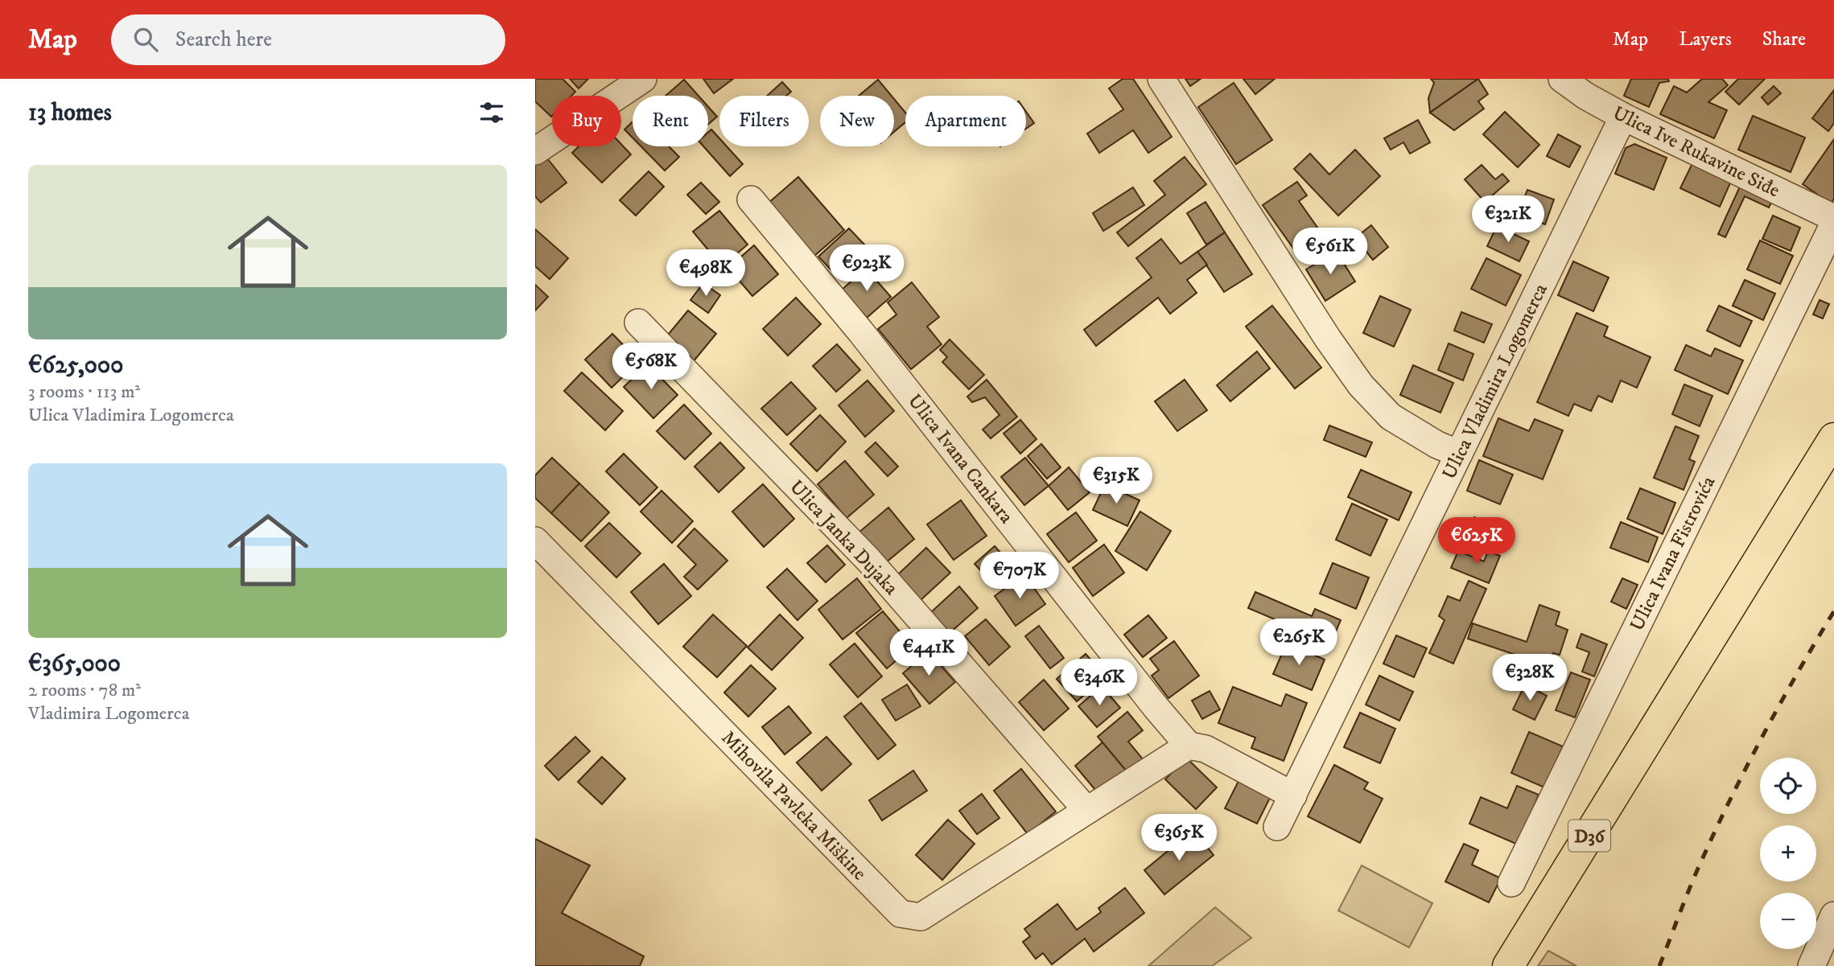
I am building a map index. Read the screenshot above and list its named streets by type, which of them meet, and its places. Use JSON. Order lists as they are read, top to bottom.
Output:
{
  "streets": {
    "main road": ["D36"],
    "street": [
      "Ulica Ive Rukavine Siđe",
      "Ulica Vladimira Logomerca",
      "Ulica Ivana Cankara",
      "Ulica Janka Dujaka",
      "Ulica Ivana Fistrovića",
      "Mihovila Pavleka Miškine"
    ]
  },
  "crossings": [
    ["Ulica Ive Rukavine Siđe", "Ulica Vladimira Logomerca"],
    ["Ulica Ivana Cankara", "Mihovila Pavleka Miškine"],
    ["Ulica Janka Dujaka", "Mihovila Pavleka Miškine"]
  ],
  "page": {
    "header": "Map",
    "search": "Search here",
    "nav": ["Map", "Layers", "Share"],
    "heading": "13 homes",
    "chip": [
      "Buy",
      "Rent",
      "Filters",
      "New",
      "Apartment"
    ],
    "list": [
      {
        "name": "€625,000",
        "note": "3 rooms · 113 m² · Ulica Vladimira Logomerca"
      },
      {
        "name": "€365,000",
        "note": "2 rooms · 78 m² · Vladimira Logomerca"
      }
    ],
    "price": [
      "€321K",
      "€561K",
      "€923K",
      "€498K",
      "€568K",
      "€315K",
      "€625K",
      "€707K",
      "€265K",
      "€441K",
      "€328K",
      "€346K",
      "€365K"
    ],
    "map_buttons": ["+", "−"]
  }
}
